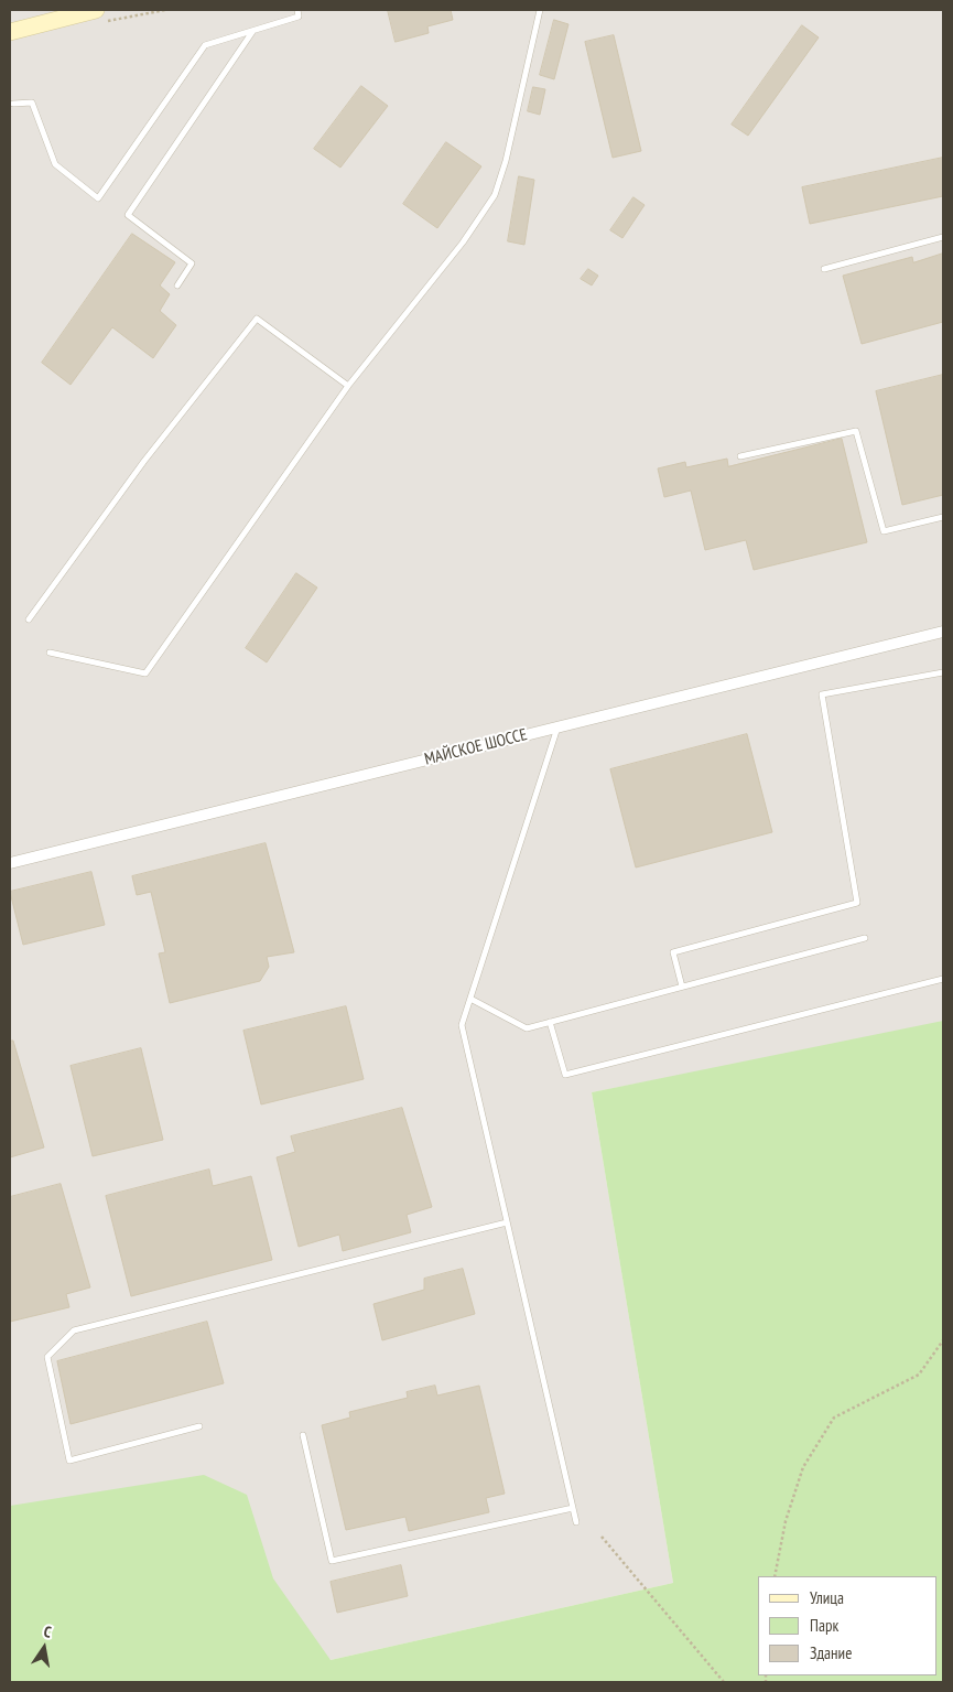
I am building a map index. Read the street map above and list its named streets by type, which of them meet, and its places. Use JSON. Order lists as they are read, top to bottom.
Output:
{
  "streets": {
    "street": ["МАЙСКОЕ ШОССЕ"]
  },
  "legend": ["Улица", "Парк", "Здание"],
  "north": "top"
}
